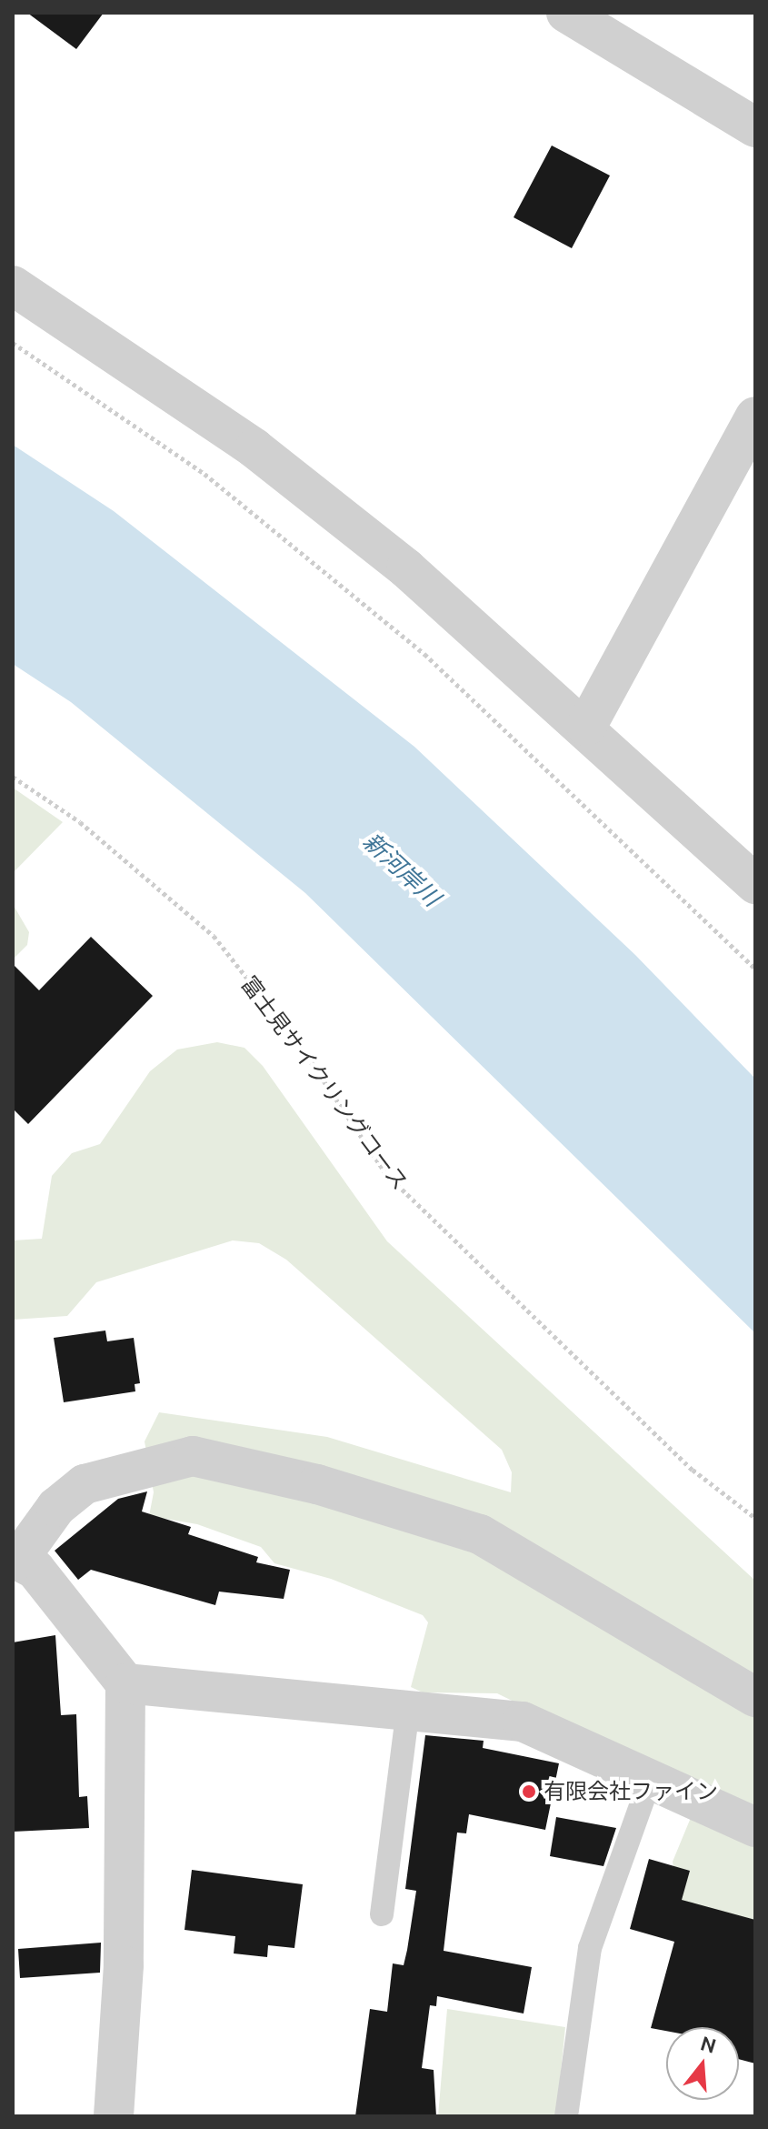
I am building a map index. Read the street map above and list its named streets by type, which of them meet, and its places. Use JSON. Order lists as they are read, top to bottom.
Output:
{
  "streets": {
    "path": ["富士見サイクリングコース"]
  },
  "water": ["新河岸川"],
  "places": ["有限会社ファイン"],
  "north": "top"
}
